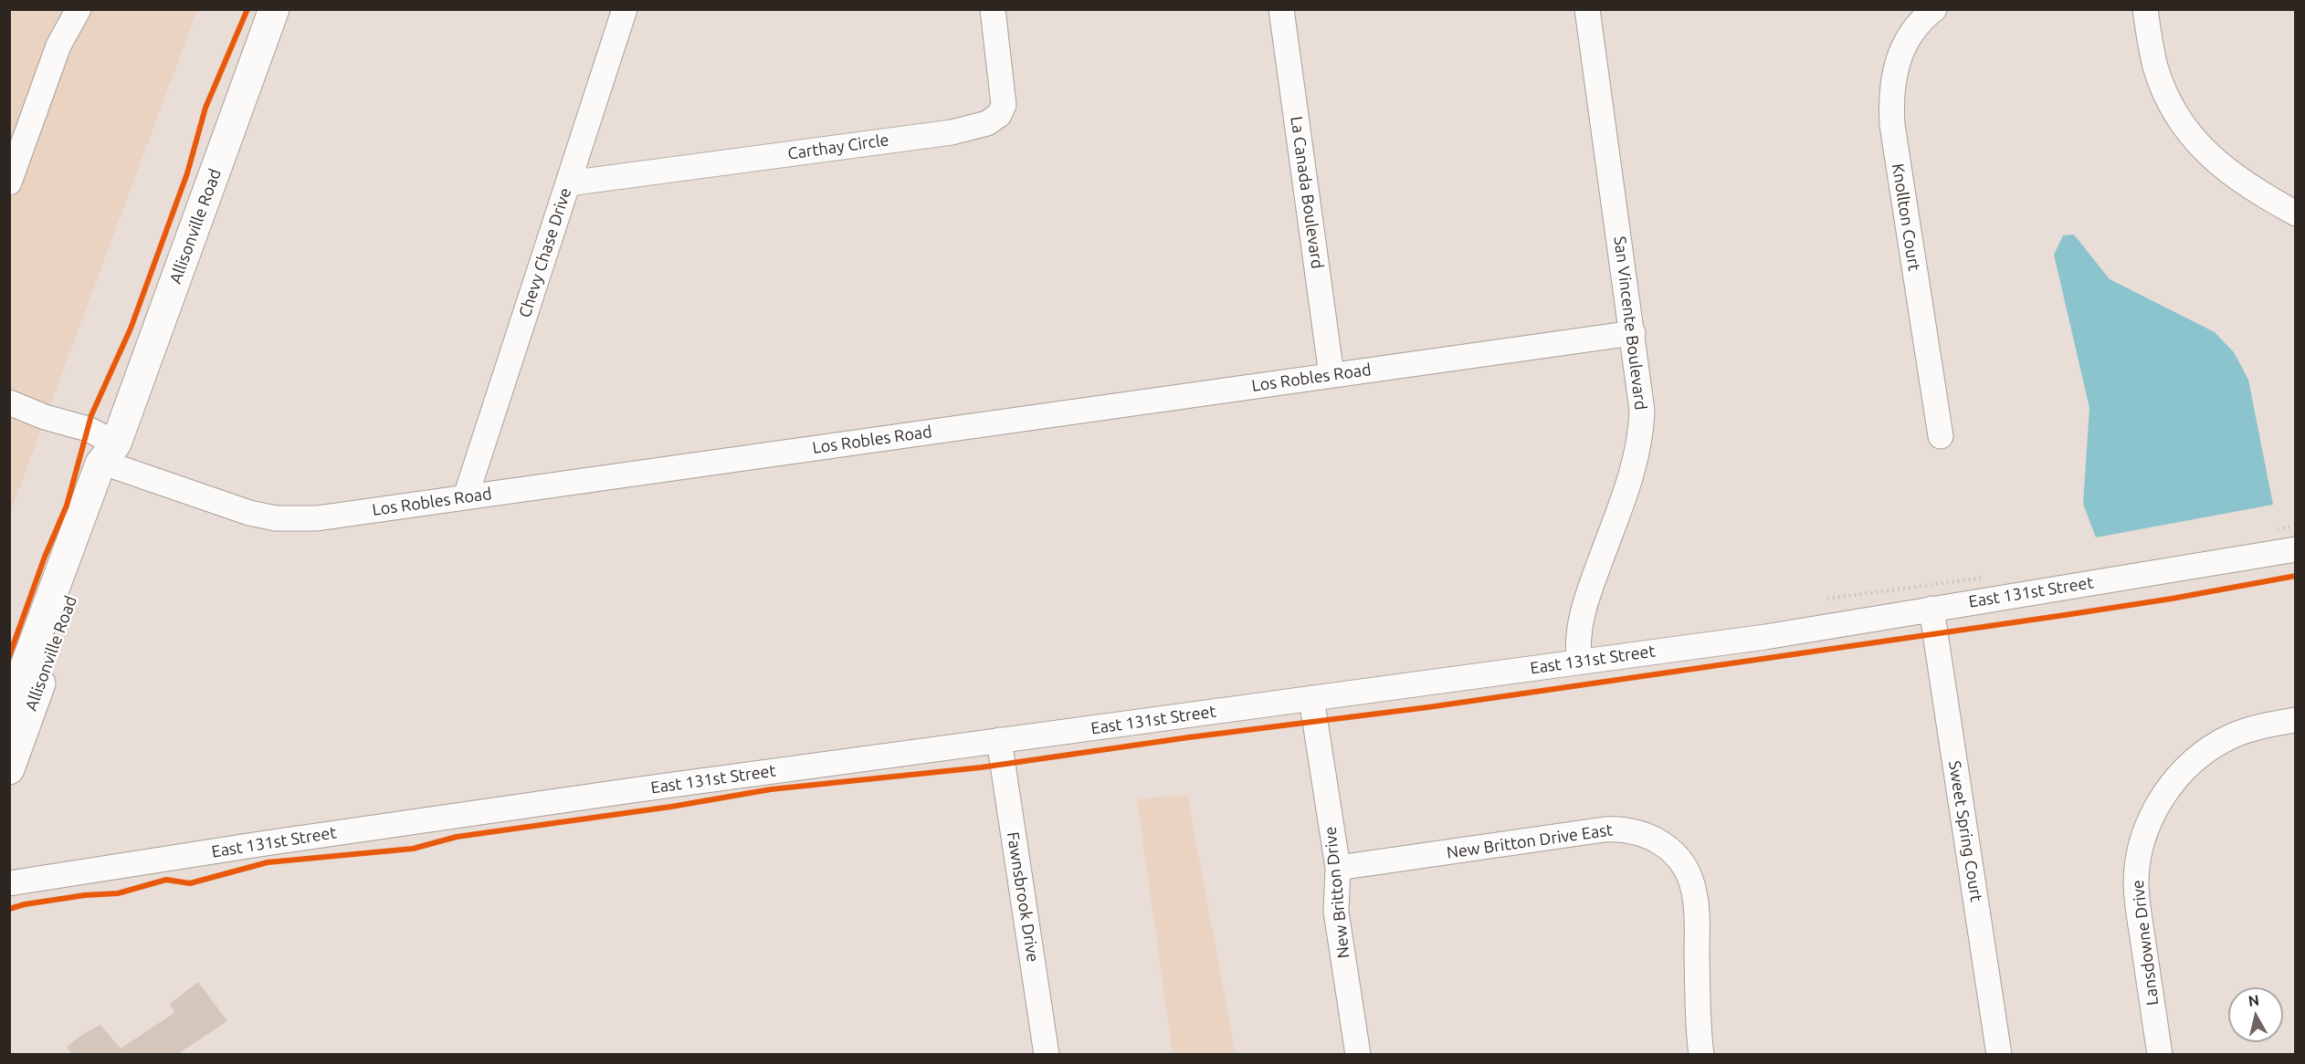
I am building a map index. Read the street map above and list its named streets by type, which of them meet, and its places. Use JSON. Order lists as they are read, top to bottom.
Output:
{
  "streets": {
    "main road": ["Allisonville Road"],
    "street": [
      "Carthay Circle",
      "La Canada Boulevard",
      "Knollton Court",
      "Chevy Chase Drive",
      "San Vincente Boulevard",
      "Los Robles Road",
      "East 131st Street",
      "Sweet Spring Court",
      "New Britton Drive East",
      "New Britton Drive",
      "Fawnsbrook Drive",
      "Lansdowne Drive"
    ]
  },
  "crossings": [
    ["Carthay Circle", "Chevy Chase Drive"],
    ["La Canada Boulevard", "Los Robles Road"],
    ["Allisonville Road", "Los Robles Road"],
    ["Chevy Chase Drive", "Los Robles Road"],
    ["San Vincente Boulevard", "Los Robles Road"],
    ["San Vincente Boulevard", "East 131st Street"],
    ["East 131st Street", "Sweet Spring Court"],
    ["East 131st Street", "New Britton Drive"],
    ["East 131st Street", "Fawnsbrook Drive"],
    ["New Britton Drive East", "New Britton Drive"]
  ],
  "north": "top"
}
